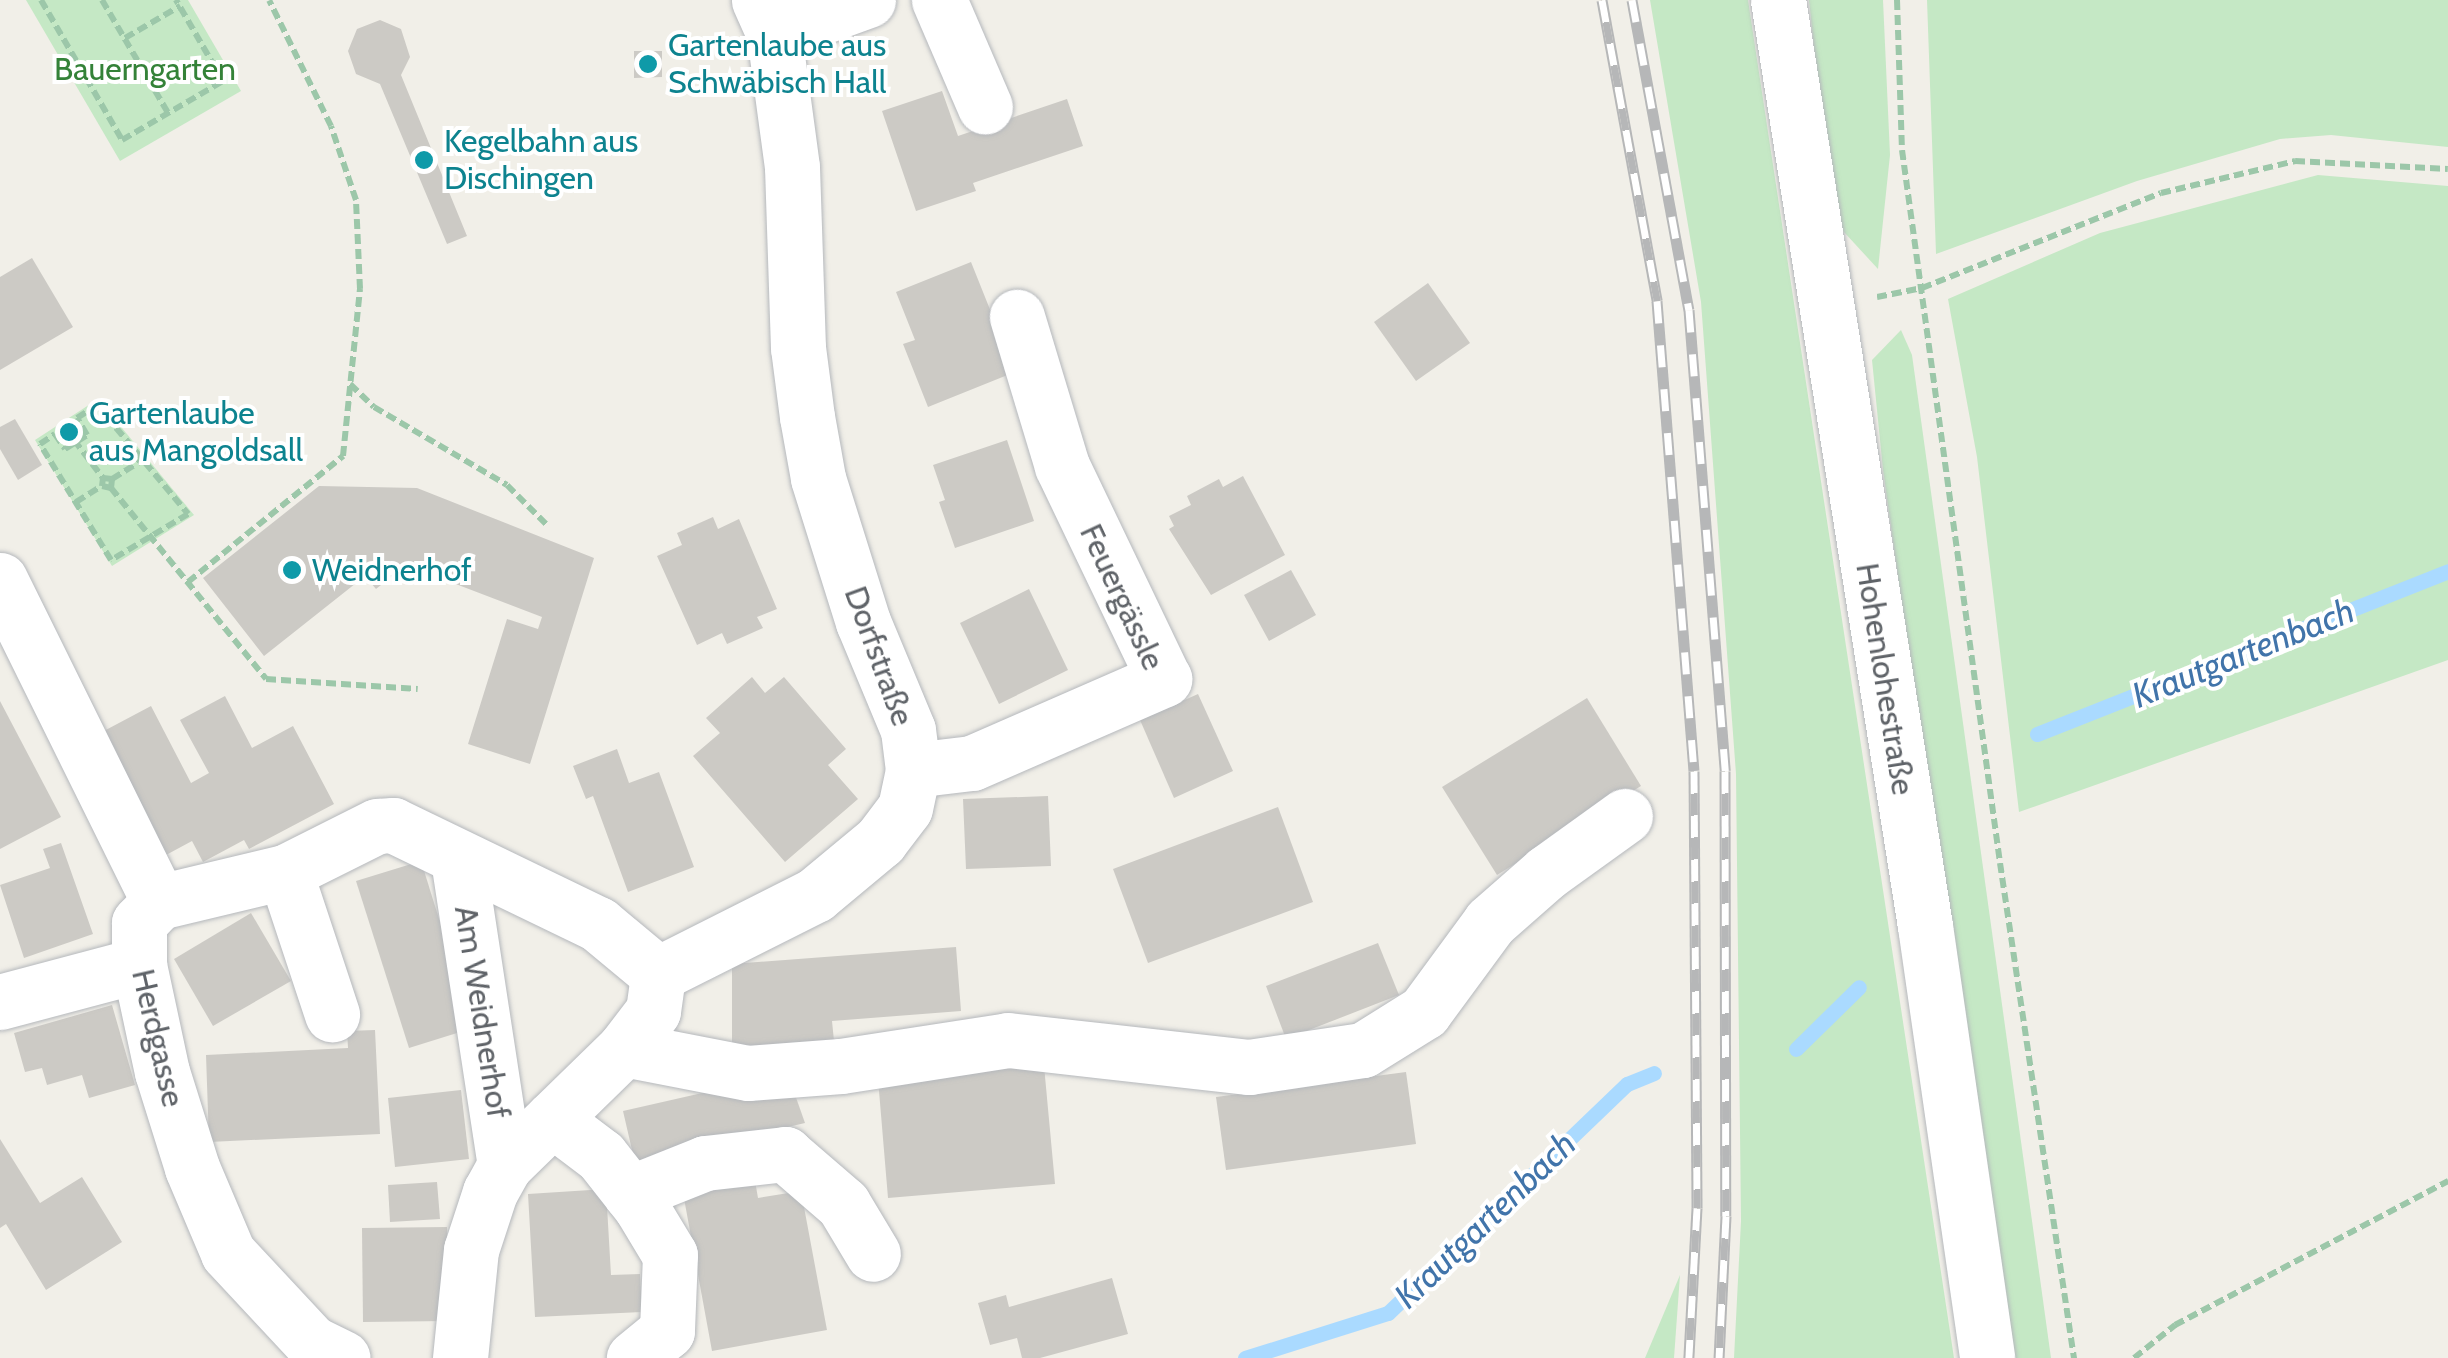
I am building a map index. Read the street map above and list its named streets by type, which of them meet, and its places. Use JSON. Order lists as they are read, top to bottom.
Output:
{
  "streets": {
    "street": [
      "Feuergässle",
      "Dorfstraße",
      "Hohenlohestraße",
      "Am Weidnerhof",
      "Herdgasse"
    ]
  },
  "crossings": [
    ["Feuergässle", "Dorfstraße"],
    ["Dorfstraße", "Am Weidnerhof"],
    ["Am Weidnerhof", "Herdgasse"]
  ],
  "water": ["Krautgartenbach"],
  "parks": ["Bauerngarten"],
  "places": [
    "Gartenlaube aus Schwäbisch Hall",
    "Kegelbahn aus Dischingen",
    "Gartenlaube aus Mangoldsall",
    "Weidnerhof"
  ]
}
